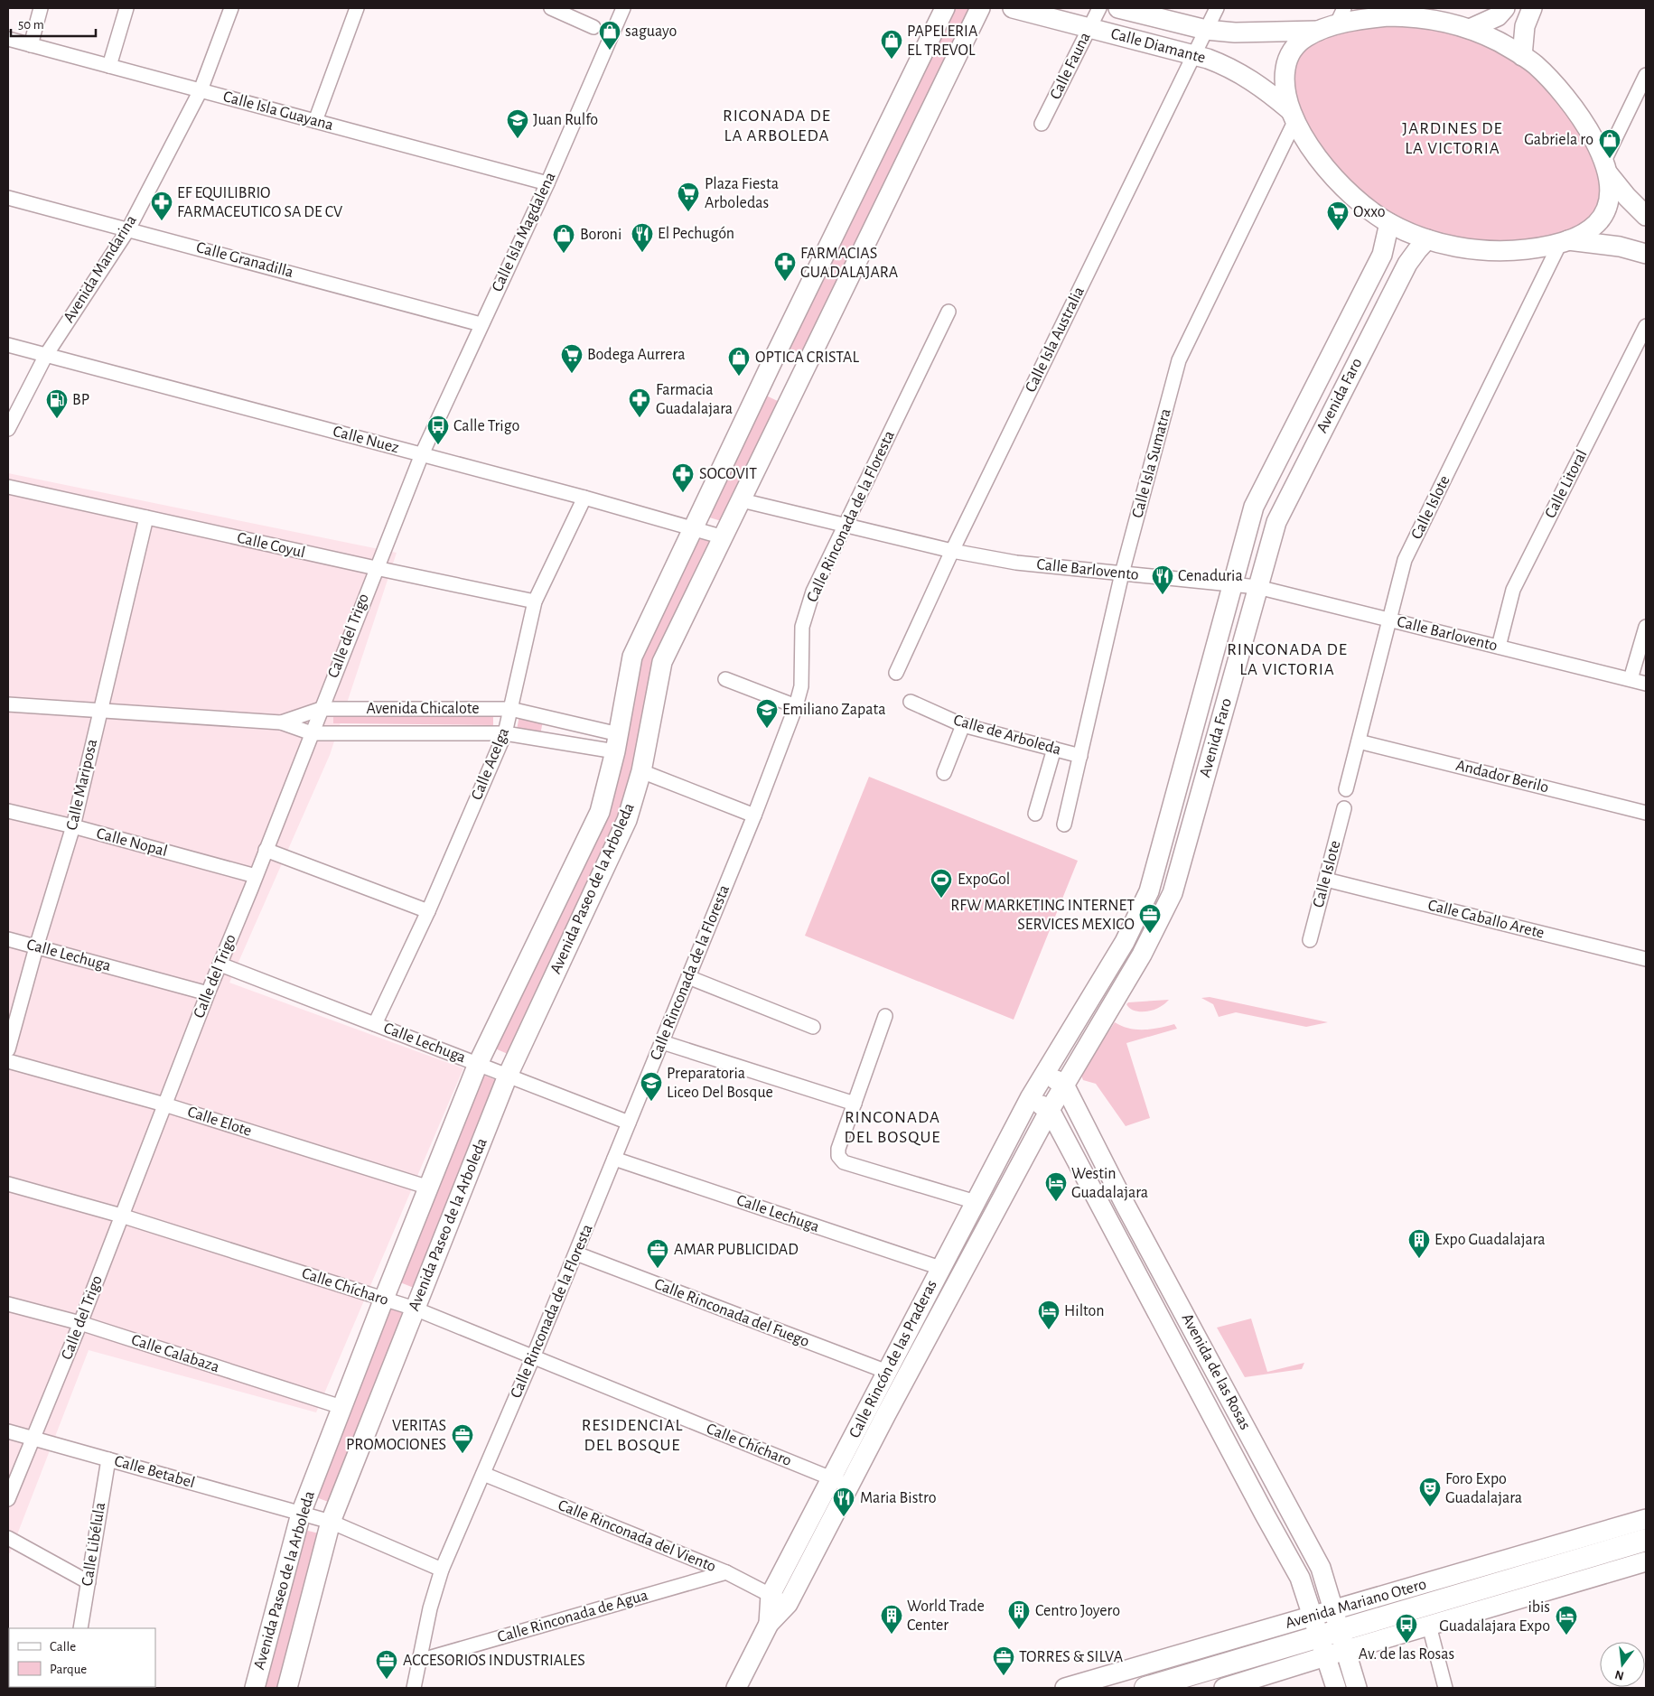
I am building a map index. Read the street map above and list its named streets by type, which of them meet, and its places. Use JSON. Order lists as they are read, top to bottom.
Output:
{
  "streets": {
    "main road": ["Avenida Mariano Otero"],
    "street": [
      "Calle Diamante",
      "Calle Fauna",
      "Calle Isla Guayana",
      "Calle Isla Magdalena",
      "Calle Granadilla",
      "Avenida Mandarina",
      "Calle Isla Australia",
      "Avenida Faro",
      "Calle Nuez",
      "Calle Isla Sumatra",
      "Calle Litoral",
      "Calle Islote",
      "Calle Rinconada de la Floresta",
      "Calle Coyul",
      "Calle Barlovento",
      "Calle del Trigo",
      "Avenida Chicalote",
      "Calle de Arboleda",
      "Calle Acelga",
      "Andador Berilo",
      "Calle Mariposa",
      "Calle Nopal",
      "Avenida Paseo de la Arboleda",
      "Calle Caballo Arete",
      "Calle Lechuga",
      "Calle Elote",
      "Calle Chícharo",
      "Calle Rinconada del Fuego",
      "Calle Calabaza",
      "Calle Rincón de las Praderas",
      "Avenida de las Rosas",
      "Calle Betabel",
      "Calle Rinconada del Viento",
      "Calle Libélula",
      "Calle Rinconada de Agua"
    ]
  },
  "crossings": [
    ["Calle Diamante", "Calle Fauna"],
    ["Calle Diamante", "Calle Isla Australia"],
    ["Calle Diamante", "Calle Isla Sumatra"],
    ["Calle Isla Guayana", "Calle Isla Magdalena"],
    ["Calle Isla Guayana", "Avenida Mandarina"],
    ["Calle Isla Magdalena", "Calle Granadilla"],
    ["Calle Isla Magdalena", "Calle Nuez"],
    ["Calle Isla Magdalena", "Calle del Trigo"],
    ["Calle Granadilla", "Avenida Mandarina"],
    ["Avenida Mandarina", "Calle Nuez"],
    ["Calle Isla Australia", "Calle Barlovento"],
    ["Avenida Faro", "Calle Barlovento"],
    ["Avenida Faro", "Calle Rincón de las Praderas"],
    ["Avenida Faro", "Avenida de las Rosas"],
    ["Calle Nuez", "Calle del Trigo"],
    ["Calle Nuez", "Calle Acelga"],
    ["Calle Nuez", "Avenida Paseo de la Arboleda"],
    ["Calle Isla Sumatra", "Calle Barlovento"],
    ["Calle Isla Sumatra", "Calle de Arboleda"],
    ["Calle Litoral", "Calle Barlovento"],
    ["Calle Islote", "Calle Barlovento"],
    ["Calle Islote", "Andador Berilo"],
    ["Calle Islote", "Calle Caballo Arete"],
    ["Calle Rinconada de la Floresta", "Calle Barlovento"],
    ["Calle Rinconada de la Floresta", "Calle Lechuga"],
    ["Calle Rinconada de la Floresta", "Calle Chícharo"],
    ["Calle Rinconada de la Floresta", "Calle Rinconada del Fuego"],
    ["Calle Rinconada de la Floresta", "Calle Betabel"],
    ["Calle Rinconada de la Floresta", "Calle Rinconada del Viento"],
    ["Calle Rinconada de la Floresta", "Calle Rinconada de Agua"],
    ["Calle Coyul", "Calle del Trigo"],
    ["Calle Coyul", "Calle Acelga"],
    ["Calle Coyul", "Calle Mariposa"],
    ["Calle Barlovento", "Avenida Paseo de la Arboleda"],
    ["Calle del Trigo", "Avenida Chicalote"],
    ["Calle del Trigo", "Calle Nopal"],
    ["Calle del Trigo", "Calle Lechuga"],
    ["Calle del Trigo", "Calle Elote"],
    ["Calle del Trigo", "Calle Chícharo"],
    ["Calle del Trigo", "Calle Calabaza"],
    ["Calle del Trigo", "Calle Betabel"],
    ["Avenida Chicalote", "Calle Acelga"],
    ["Avenida Chicalote", "Calle Mariposa"],
    ["Avenida Chicalote", "Avenida Paseo de la Arboleda"],
    ["Calle Acelga", "Calle Lechuga"],
    ["Calle Mariposa", "Calle Nopal"],
    ["Calle Mariposa", "Calle Lechuga"],
    ["Avenida Paseo de la Arboleda", "Calle Lechuga"],
    ["Avenida Paseo de la Arboleda", "Calle Elote"],
    ["Avenida Paseo de la Arboleda", "Calle Chícharo"],
    ["Avenida Paseo de la Arboleda", "Calle Calabaza"],
    ["Avenida Paseo de la Arboleda", "Calle Betabel"],
    ["Calle Lechuga", "Calle Rincón de las Praderas"],
    ["Calle Chícharo", "Calle Rincón de las Praderas"],
    ["Calle Rinconada del Fuego", "Calle Rincón de las Praderas"],
    ["Calle Rincón de las Praderas", "Avenida de las Rosas"],
    ["Calle Rincón de las Praderas", "Calle Rinconada del Viento"],
    ["Avenida de las Rosas", "Avenida Mariano Otero"],
    ["Calle Betabel", "Calle Libélula"],
    ["Calle Rinconada del Viento", "Calle Rinconada de Agua"]
  ],
  "districts": [
    "RICONADA DE LA ARBOLEDA",
    "JARDINES DE LA VICTORIA",
    "RINCONADA DE LA VICTORIA",
    "RINCONADA DEL BOSQUE",
    "RESIDENCIAL DEL BOSQUE"
  ],
  "places": {
    "shop": [
      "saguayo",
      "PAPELERIA EL TREVOL",
      "Gabriela ro",
      "Boroni",
      "OPTICA CRISTAL"
    ],
    "school or university": ["Juan Rulfo", "Emiliano Zapata", "Preparatoria Liceo Del Bosque"],
    "supermarket": ["Plaza Fiesta Arboledas", "Oxxo", "Bodega Aurrera"],
    "pharmacy": [
      "EF EQUILIBRIO FARMACEUTICO SA DE CV",
      "FARMACIAS GUADALAJARA",
      "Farmacia Guadalajara",
      "SOCOVIT"
    ],
    "restaurant": ["El Pechugón", "Cenaduria", "Maria Bistro"],
    "fuel station": ["BP"],
    "bus stop": ["Calle Trigo", "Av. de las Rosas"],
    "sports": ["ExpoGol"],
    "office": [
      "RFW MARKETING INTERNET SERVICES MEXICO",
      "AMAR PUBLICIDAD",
      "VERITAS PROMOCIONES",
      "TORRES & SILVA",
      "ACCESORIOS INDUSTRIALES"
    ],
    "hotel": ["Westin Guadalajara", "Hilton", "ibis Guadalajara Expo"],
    "building": ["Expo Guadalajara", "Centro Joyero", "World Trade Center"],
    "theatre": ["Foro Expo Guadalajara"]
  },
  "legend": ["Calle", "Parque"],
  "scale_bar": "50 m",
  "north": "bottom"
}
